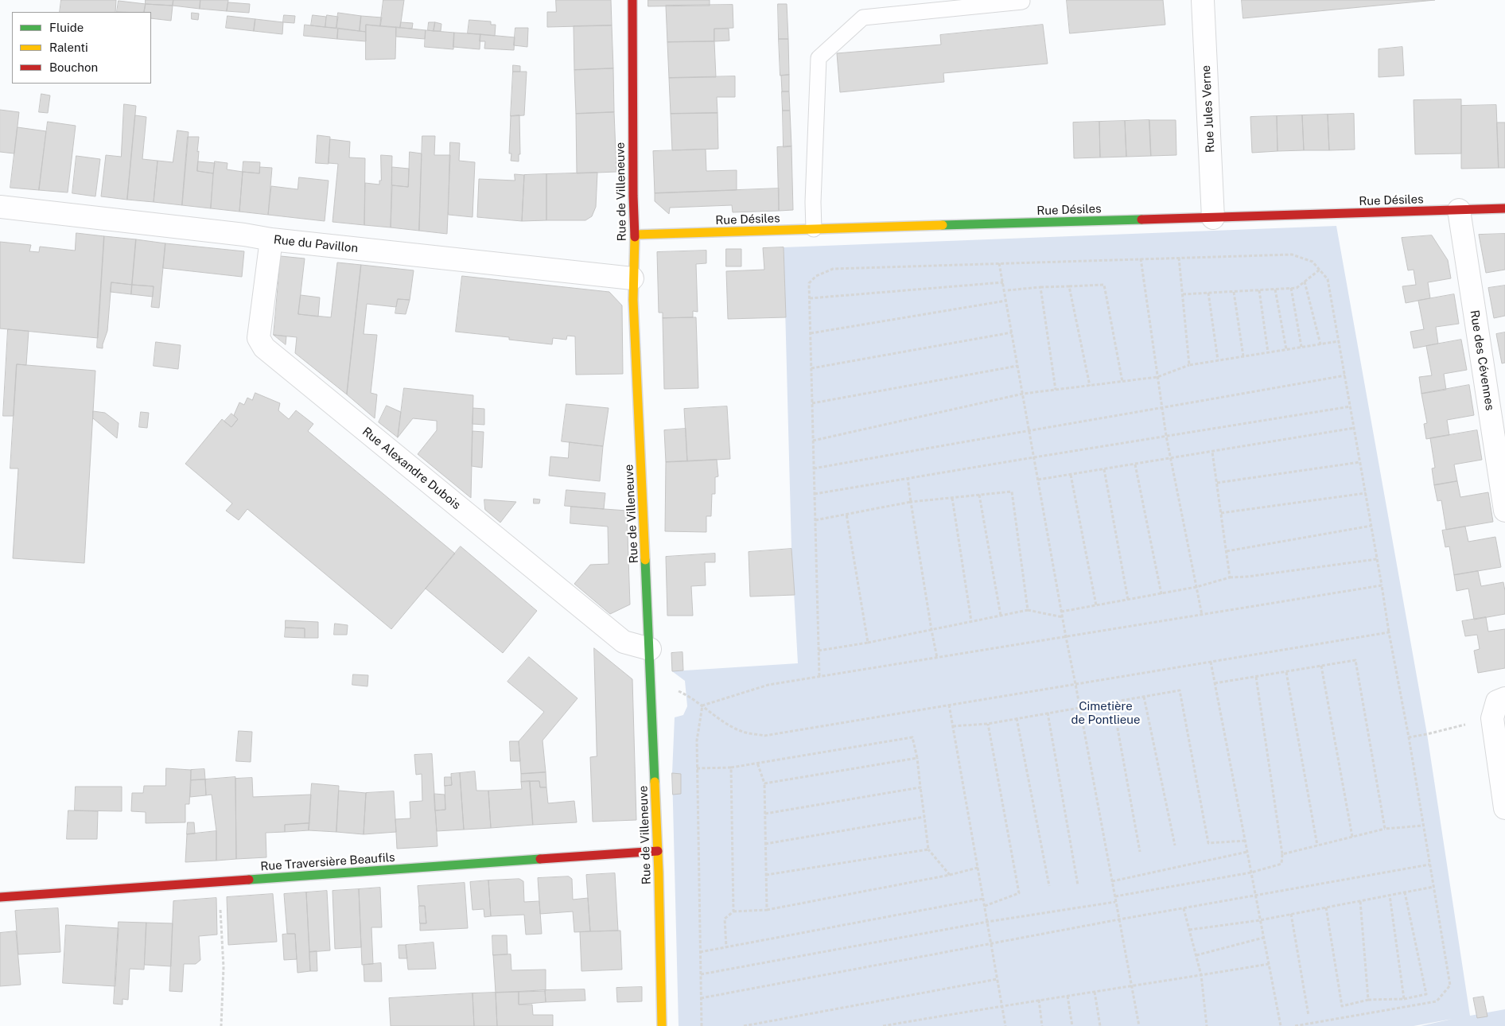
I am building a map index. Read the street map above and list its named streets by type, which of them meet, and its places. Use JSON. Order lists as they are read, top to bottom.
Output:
{
  "streets": {
    "street": [
      "Rue Jules Verne",
      "Rue de Villeneuve",
      "Rue Désiles",
      "Rue du Pavillon",
      "Rue des Cévennes",
      "Rue Alexandre Dubois",
      "Rue Traversière Beaufils"
    ]
  },
  "crossings": [
    ["Rue Jules Verne", "Rue Désiles"],
    ["Rue de Villeneuve", "Rue Désiles"],
    ["Rue de Villeneuve", "Rue du Pavillon"],
    ["Rue de Villeneuve", "Rue Alexandre Dubois"],
    ["Rue de Villeneuve", "Rue Traversière Beaufils"],
    ["Rue Désiles", "Rue des Cévennes"],
    ["Rue du Pavillon", "Rue Alexandre Dubois"]
  ],
  "parks": ["Cimetière de Pontlieue"],
  "legend": ["Fluide", "Ralenti", "Bouchon"]
}
